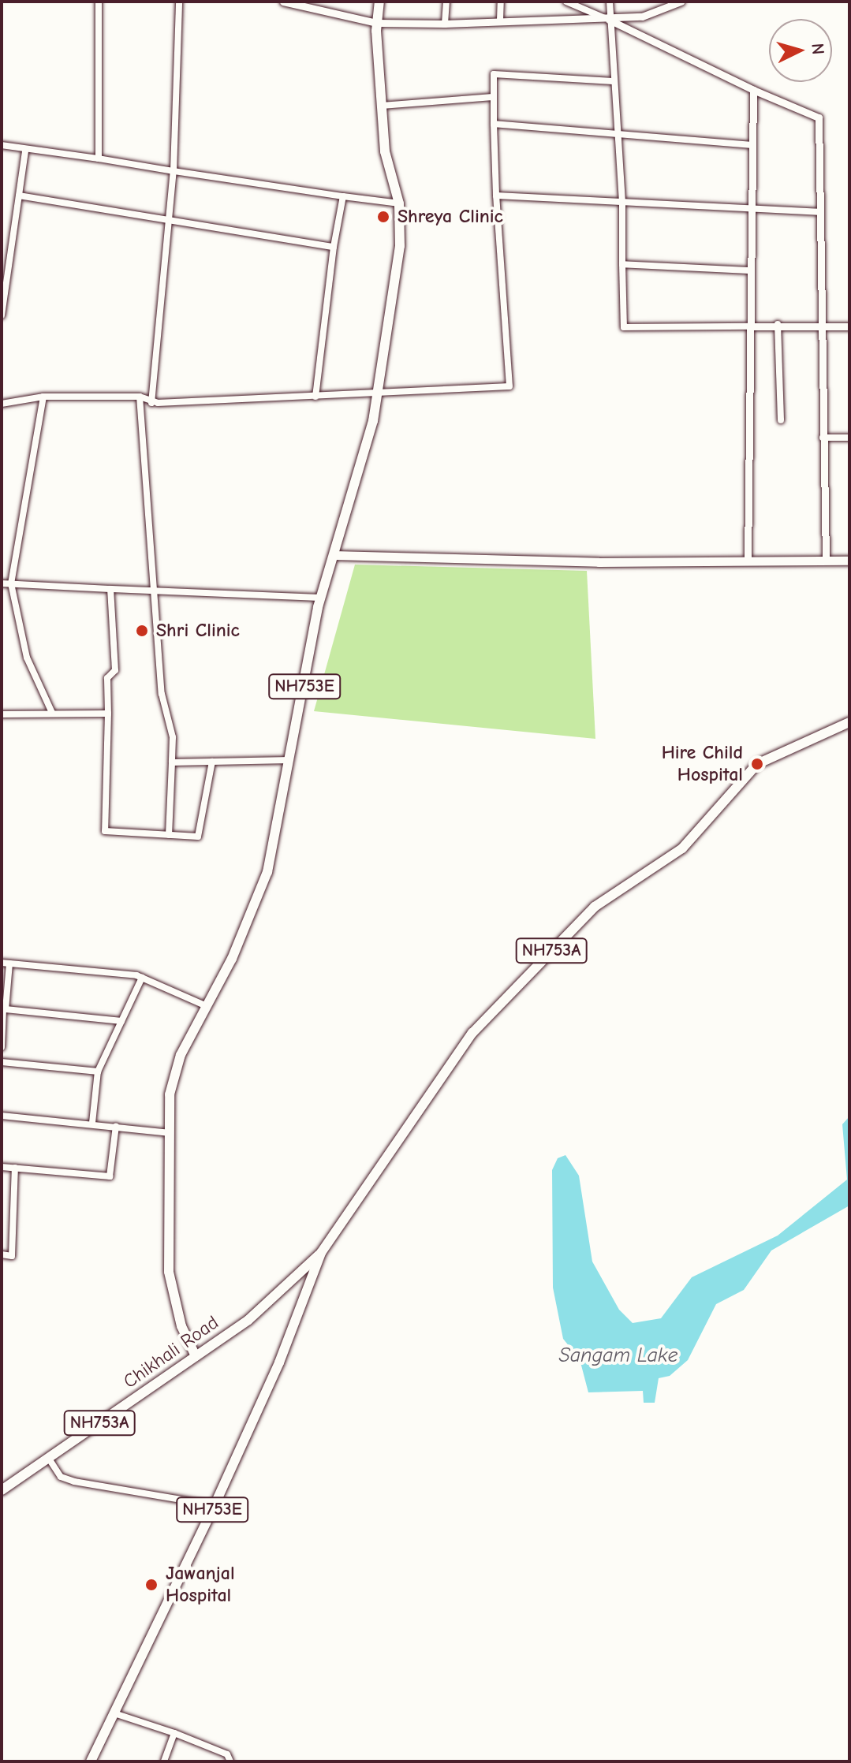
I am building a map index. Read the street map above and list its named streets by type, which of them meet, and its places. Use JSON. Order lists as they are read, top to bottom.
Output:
{
  "streets": {
    "highway": ["NH753E", "NH753A", "Chikhali Road"]
  },
  "crossings": [
    ["NH753E", "NH753A"],
    ["NH753E", "Chikhali Road"],
    ["NH753A", "Chikhali Road"]
  ],
  "water": ["Sangam Lake"],
  "places": [
    "Shreya Clinic",
    "Shri Clinic",
    "Hire Child Hospital",
    "Jawanjal Hospital"
  ],
  "north": "right"
}
